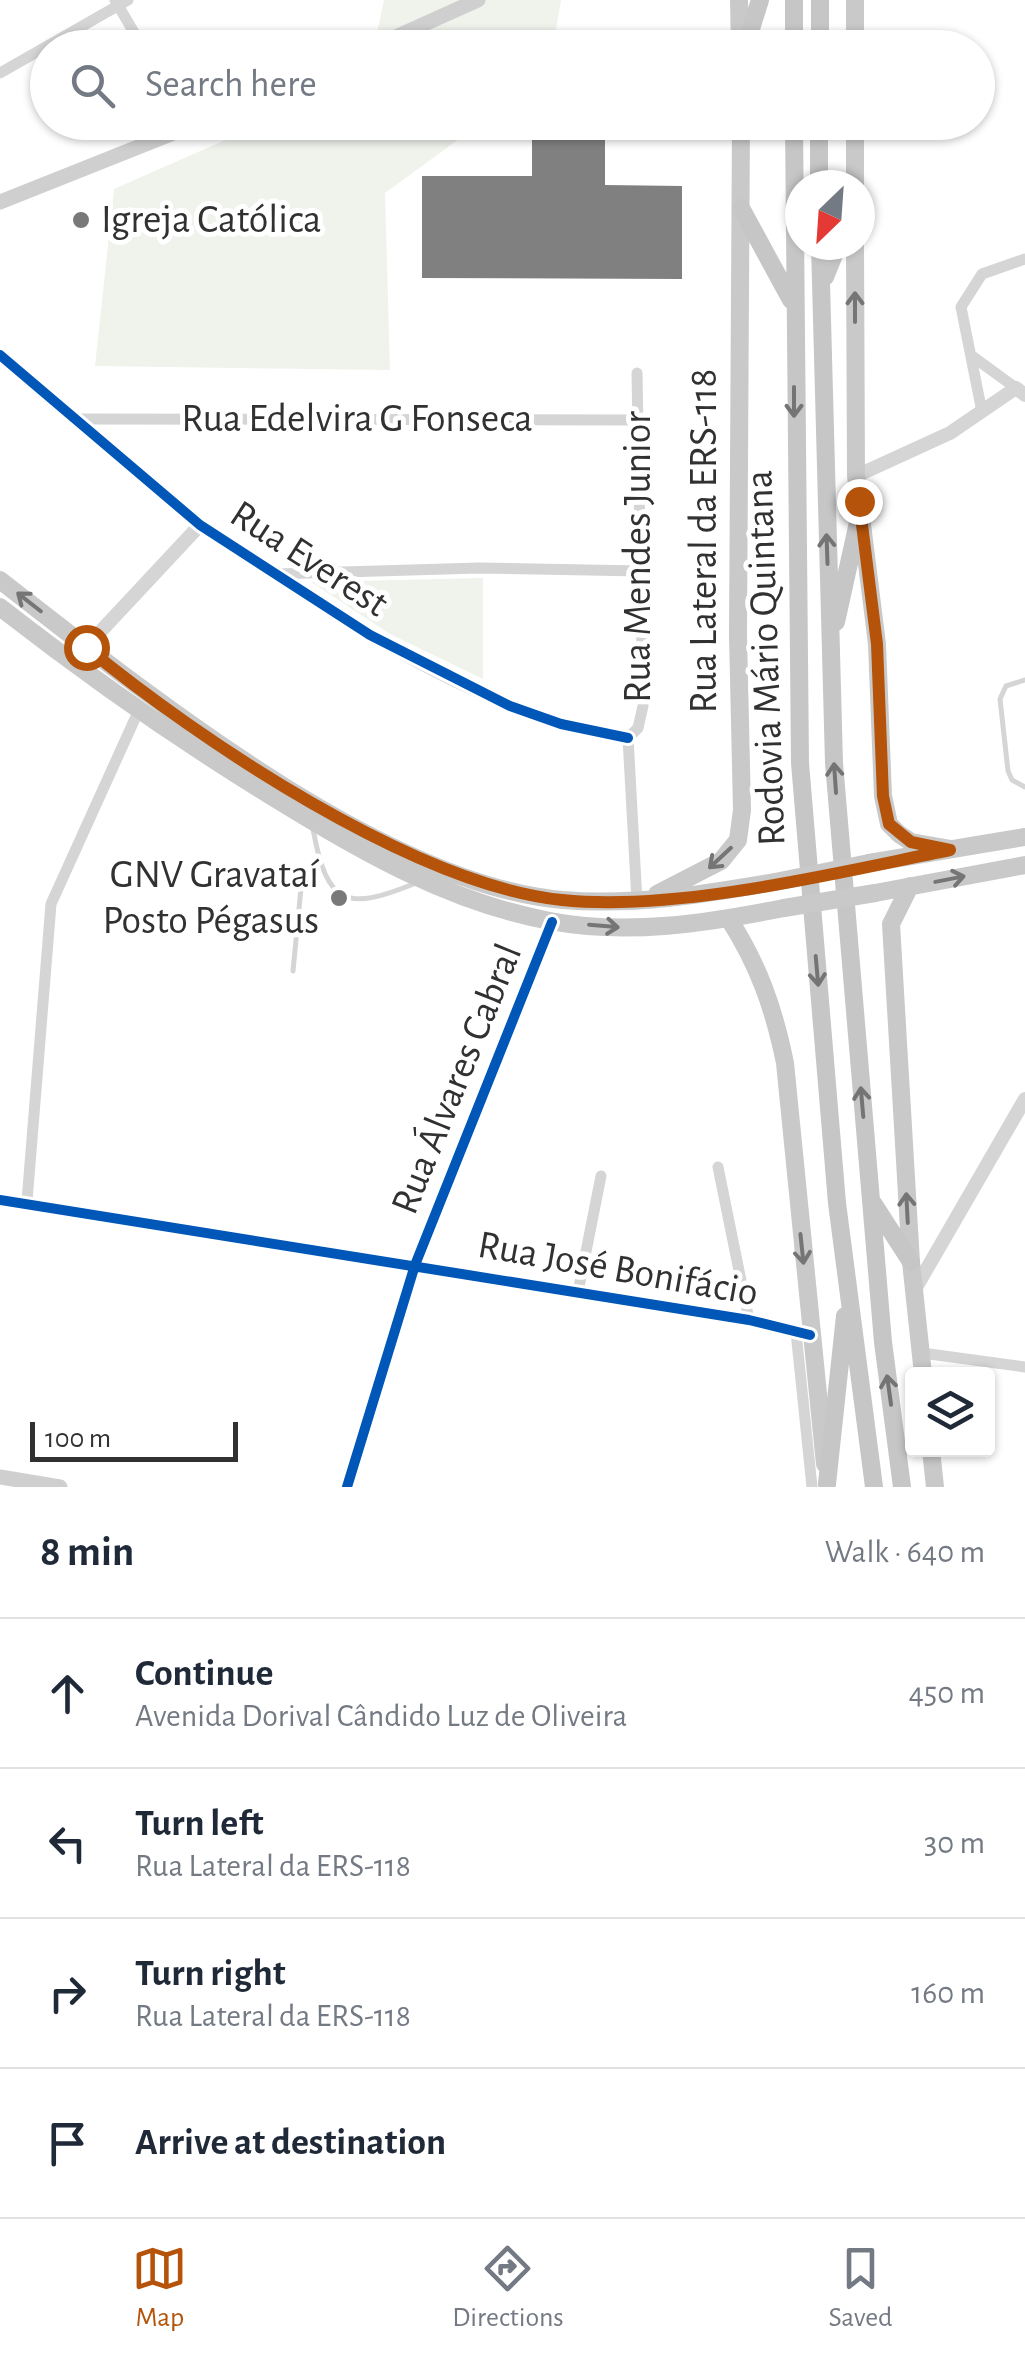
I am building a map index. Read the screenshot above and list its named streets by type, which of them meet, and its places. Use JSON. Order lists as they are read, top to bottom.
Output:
{
  "streets": {
    "highway": ["Rodovia Mário Quintana"],
    "main road": ["Rua Lateral da ERS-118"],
    "street": [
      "Rua Edelvira G Fonseca",
      "Rua Mendes Junior",
      "Rua Everest",
      "Rua Álvares Cabral",
      "Rua José Bonifácio"
    ]
  },
  "crossings": [
    ["Rua Edelvira G Fonseca", "Rua Mendes Junior"],
    ["Rua Edelvira G Fonseca", "Rua Everest"],
    ["Rua Mendes Junior", "Rua Everest"],
    ["Rua Álvares Cabral", "Rua José Bonifácio"]
  ],
  "places": ["Igreja Católica", "GNV Gravataí Posto Pégasus"],
  "scale_bar": "100 m",
  "north": "bottom left",
  "page": {
    "search": "Search here",
    "scale": "100 m",
    "heading": ["8 min", "Walk · 640 m"],
    "list": [
      ["Continue", "Avenida Dorival Cândido Luz de Oliveira", "450 m"],
      ["Turn left", "Rua Lateral da ERS-118", "30 m"],
      ["Turn right", "Rua Lateral da ERS-118", "160 m"],
      "Arrive at destination"
    ],
    "nav": ["Map", "Directions", "Saved"]
  }
}
